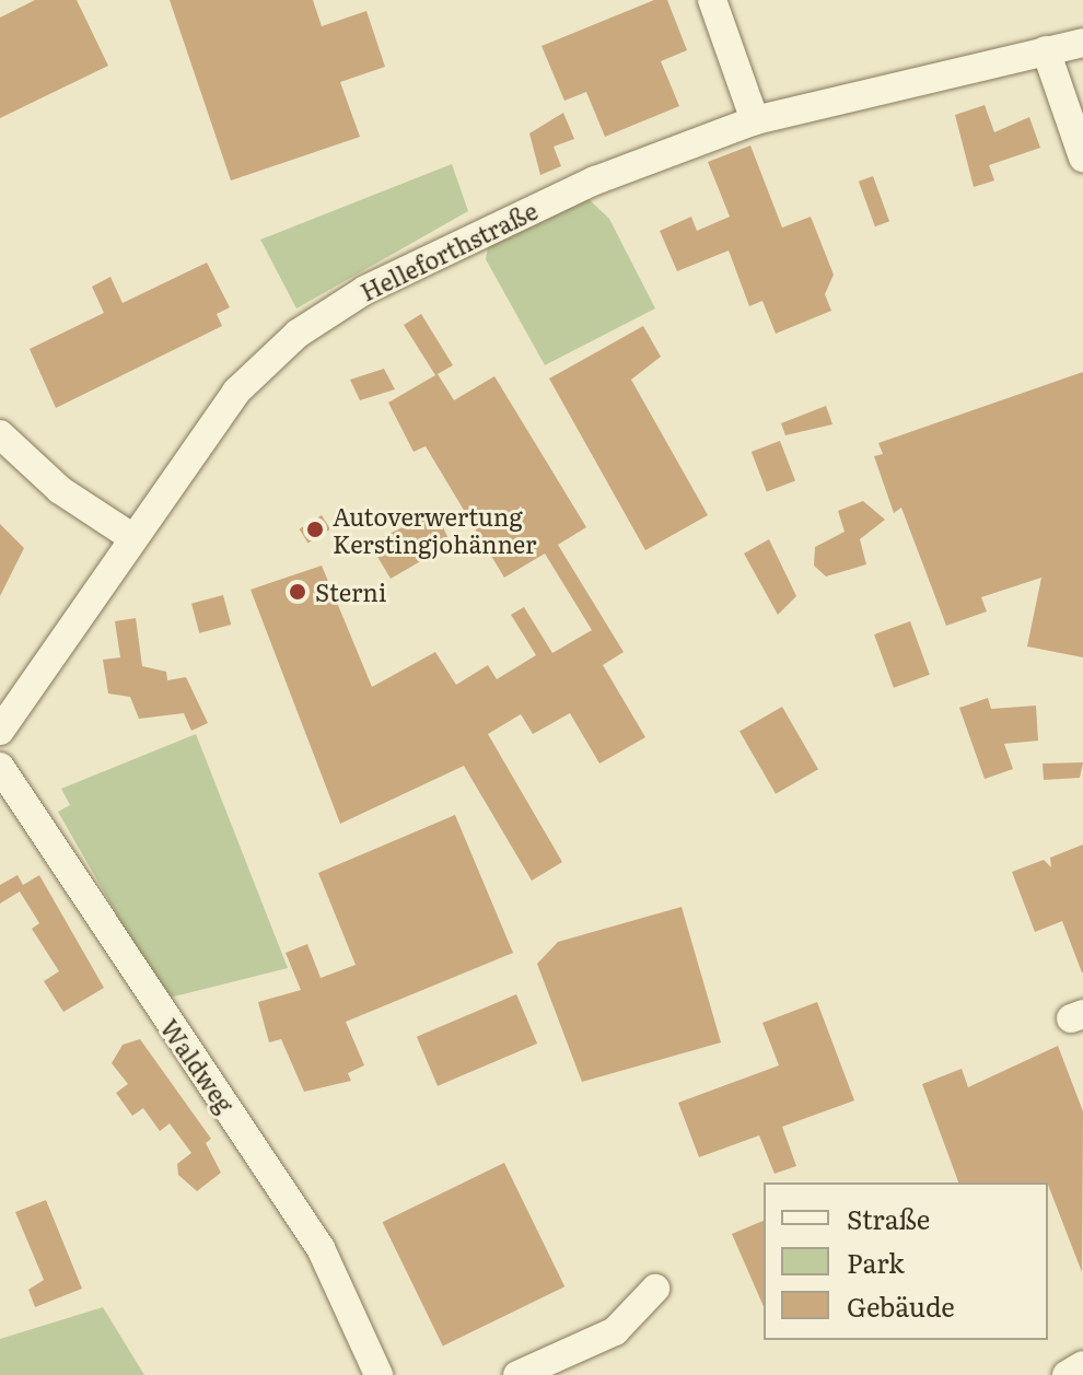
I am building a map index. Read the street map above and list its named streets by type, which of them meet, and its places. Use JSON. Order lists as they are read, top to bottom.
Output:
{
  "streets": {
    "street": ["Helleforthstraße", "Waldweg"]
  },
  "places": ["Autoverwertung Kerstingjohänner", "Sterni"],
  "legend": ["Straße", "Park", "Gebäude"]
}
